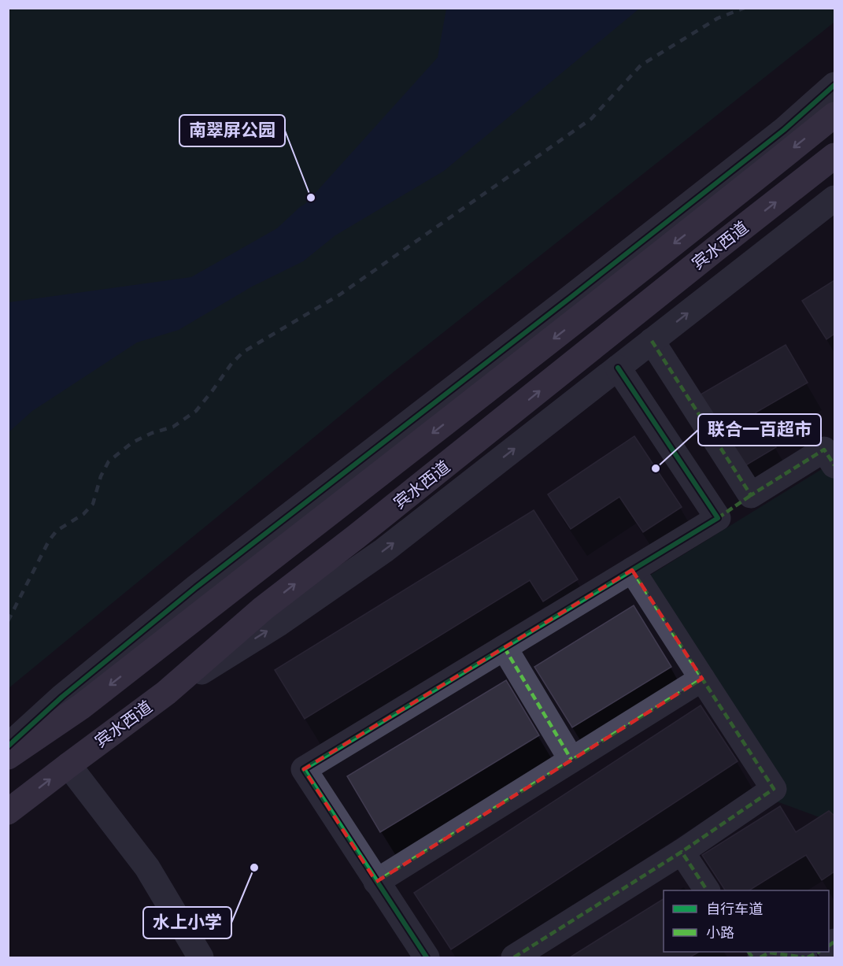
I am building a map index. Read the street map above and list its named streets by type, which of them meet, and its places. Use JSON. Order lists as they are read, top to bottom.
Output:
{
  "streets": {
    "main road": ["宾水西道"]
  },
  "places": ["南翠屏公园", "联合一百超市", "水上小学"],
  "legend": ["自行车道", "小路"]
}
